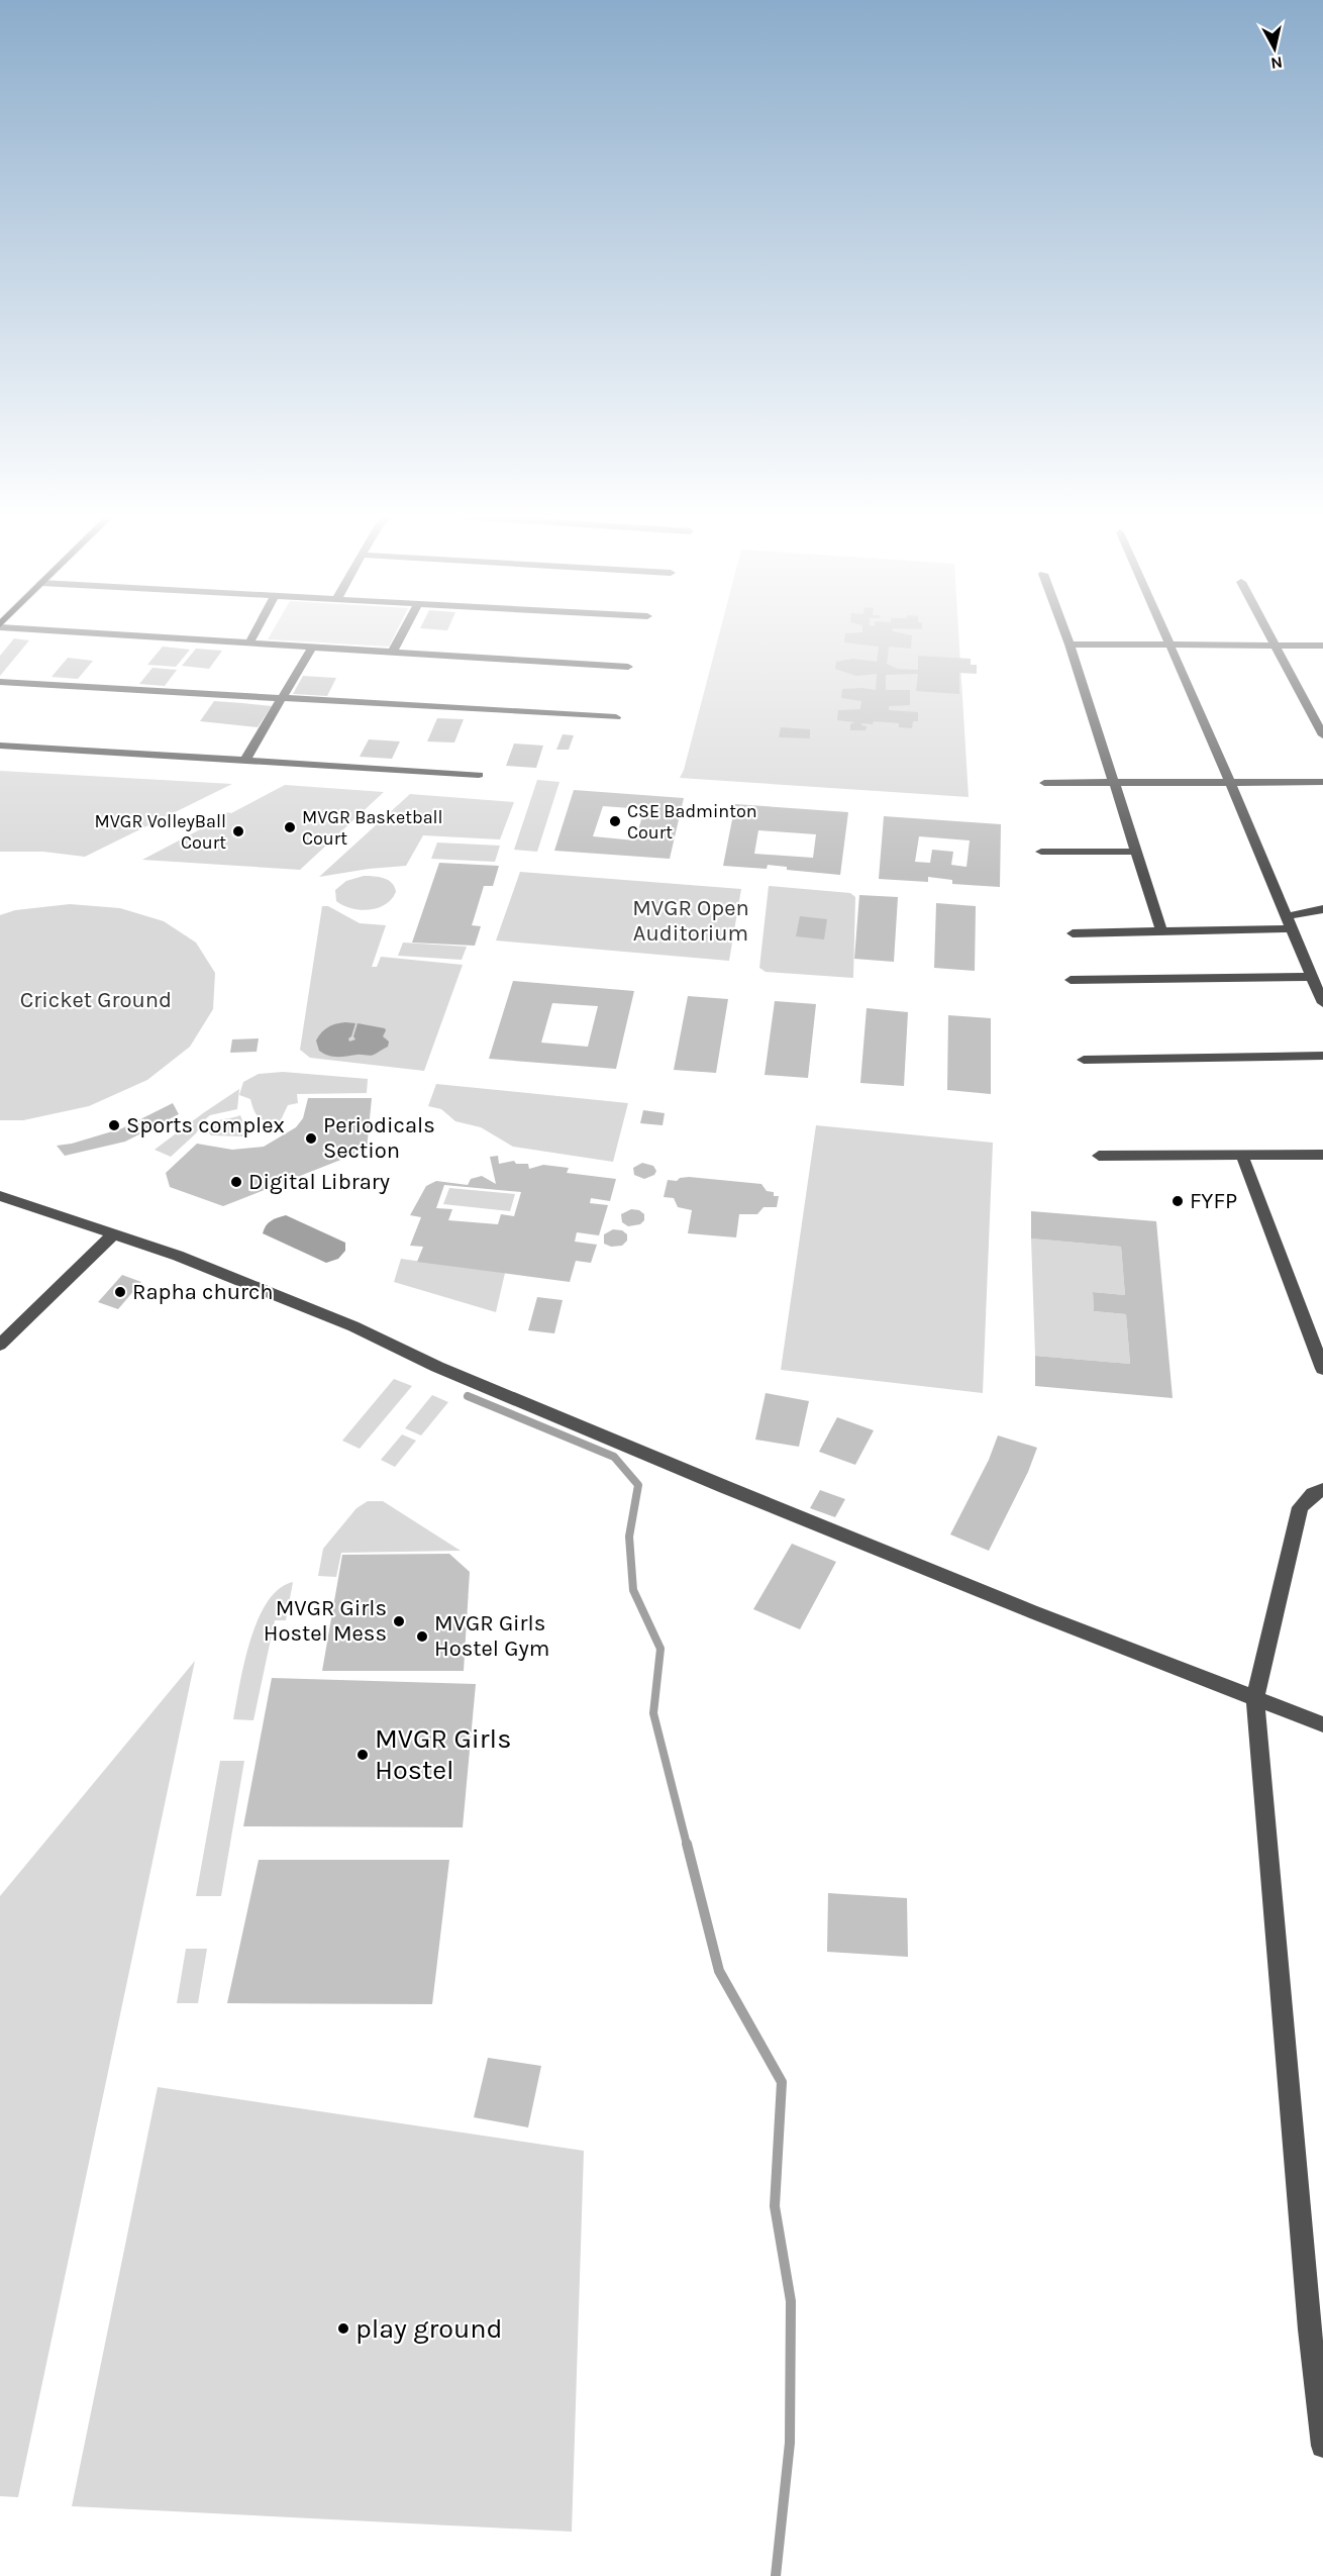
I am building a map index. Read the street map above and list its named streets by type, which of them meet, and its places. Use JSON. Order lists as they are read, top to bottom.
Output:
{
  "parks": ["MVGR Open Auditorium", "Cricket Ground"],
  "places": [
    "CSE Badminton Court",
    "MVGR Basketball Court",
    "MVGR VolleyBall Court",
    "Sports complex",
    "Periodicals Section",
    "Digital Library",
    "FYFP",
    "Rapha church",
    "MVGR Girls Hostel Mess",
    "MVGR Girls Hostel Gym",
    "MVGR Girls Hostel",
    "play ground"
  ],
  "north": "bottom"
}
